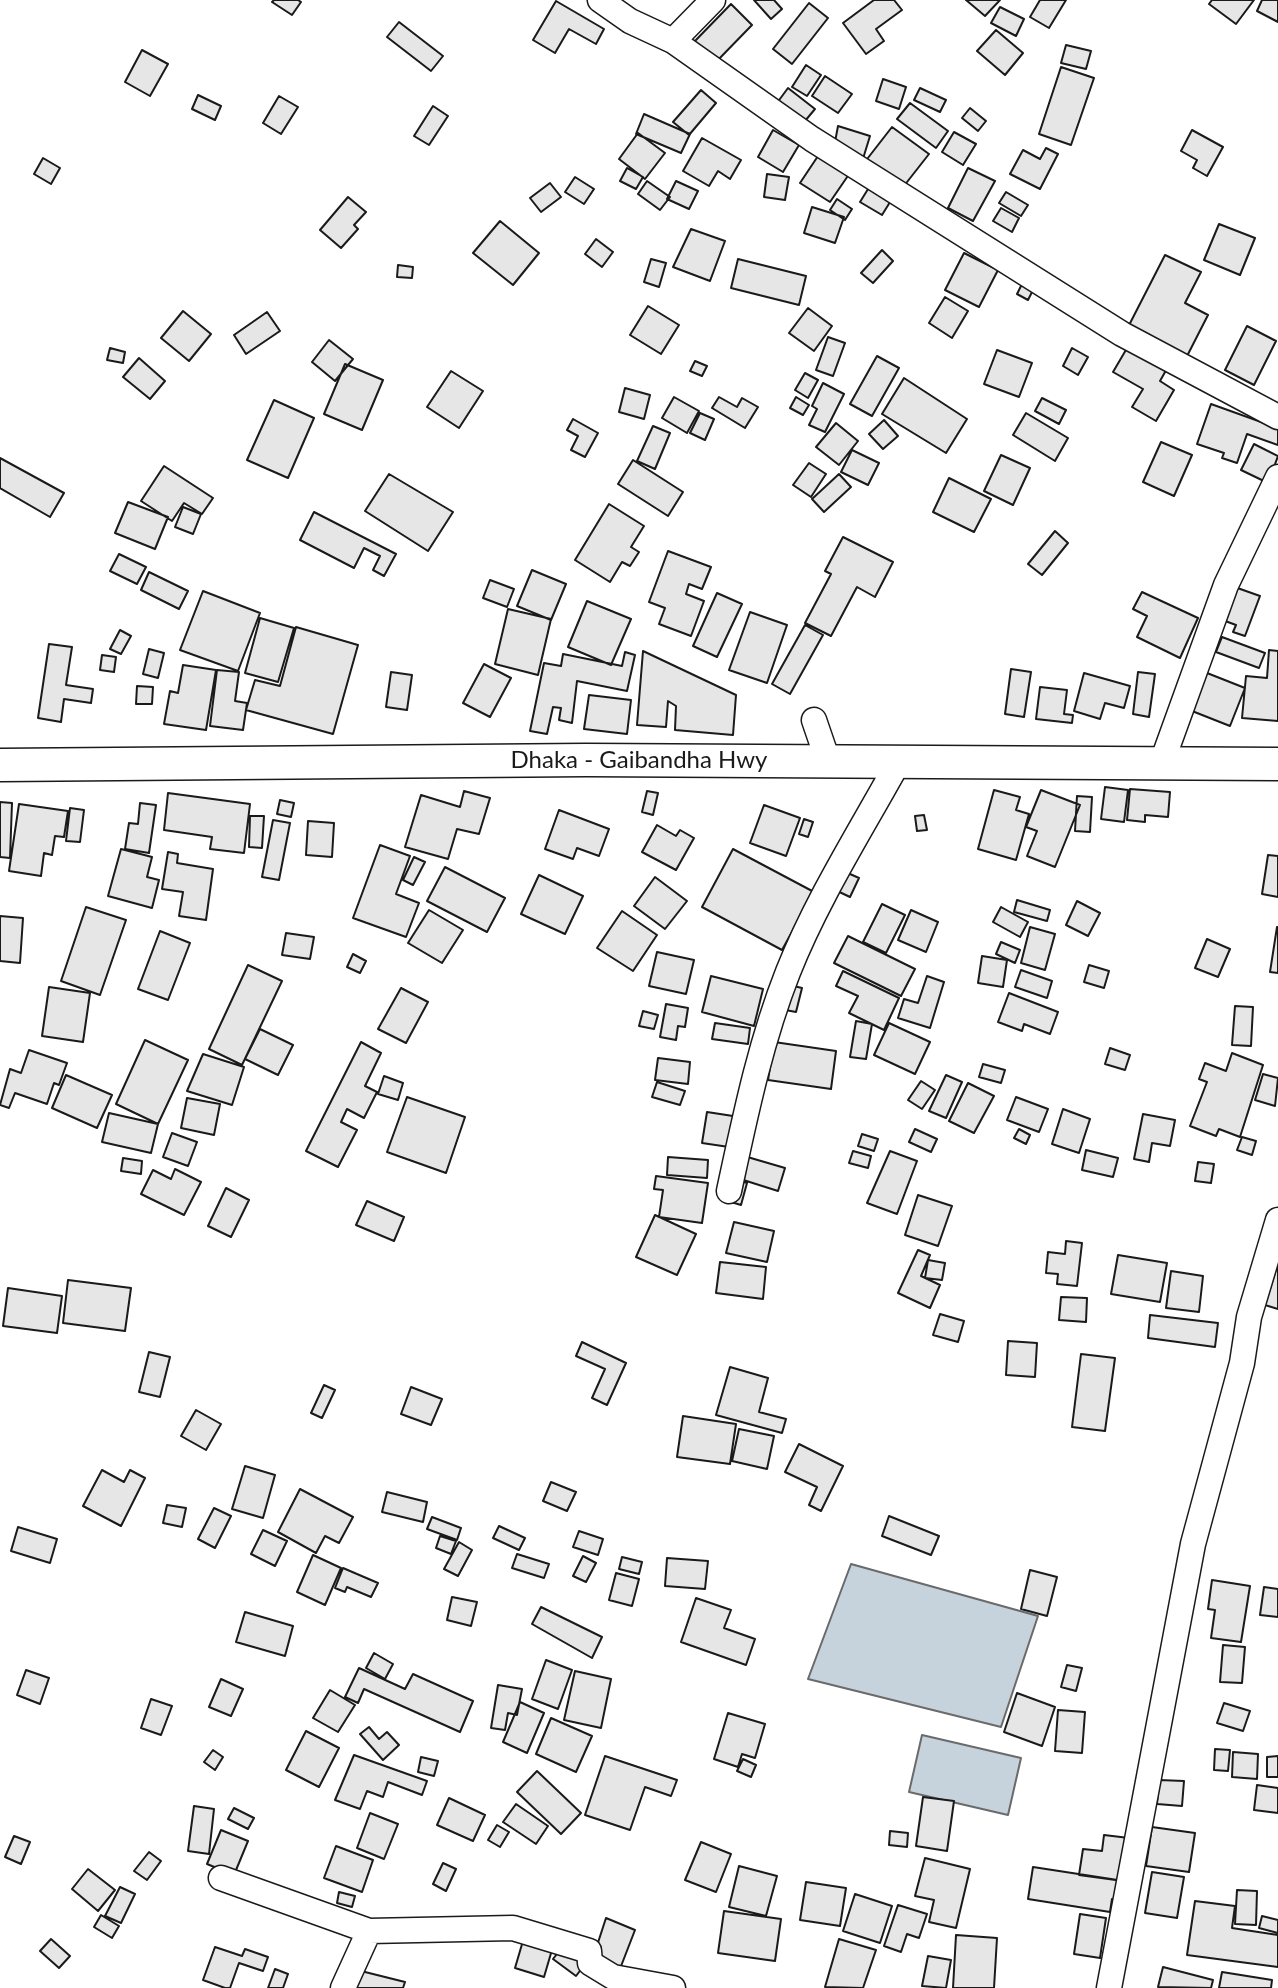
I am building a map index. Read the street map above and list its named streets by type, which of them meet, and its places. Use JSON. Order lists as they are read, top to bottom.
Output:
{
  "streets": {
    "main road": ["Dhaka - Gaibandha Hwy"]
  }
}
